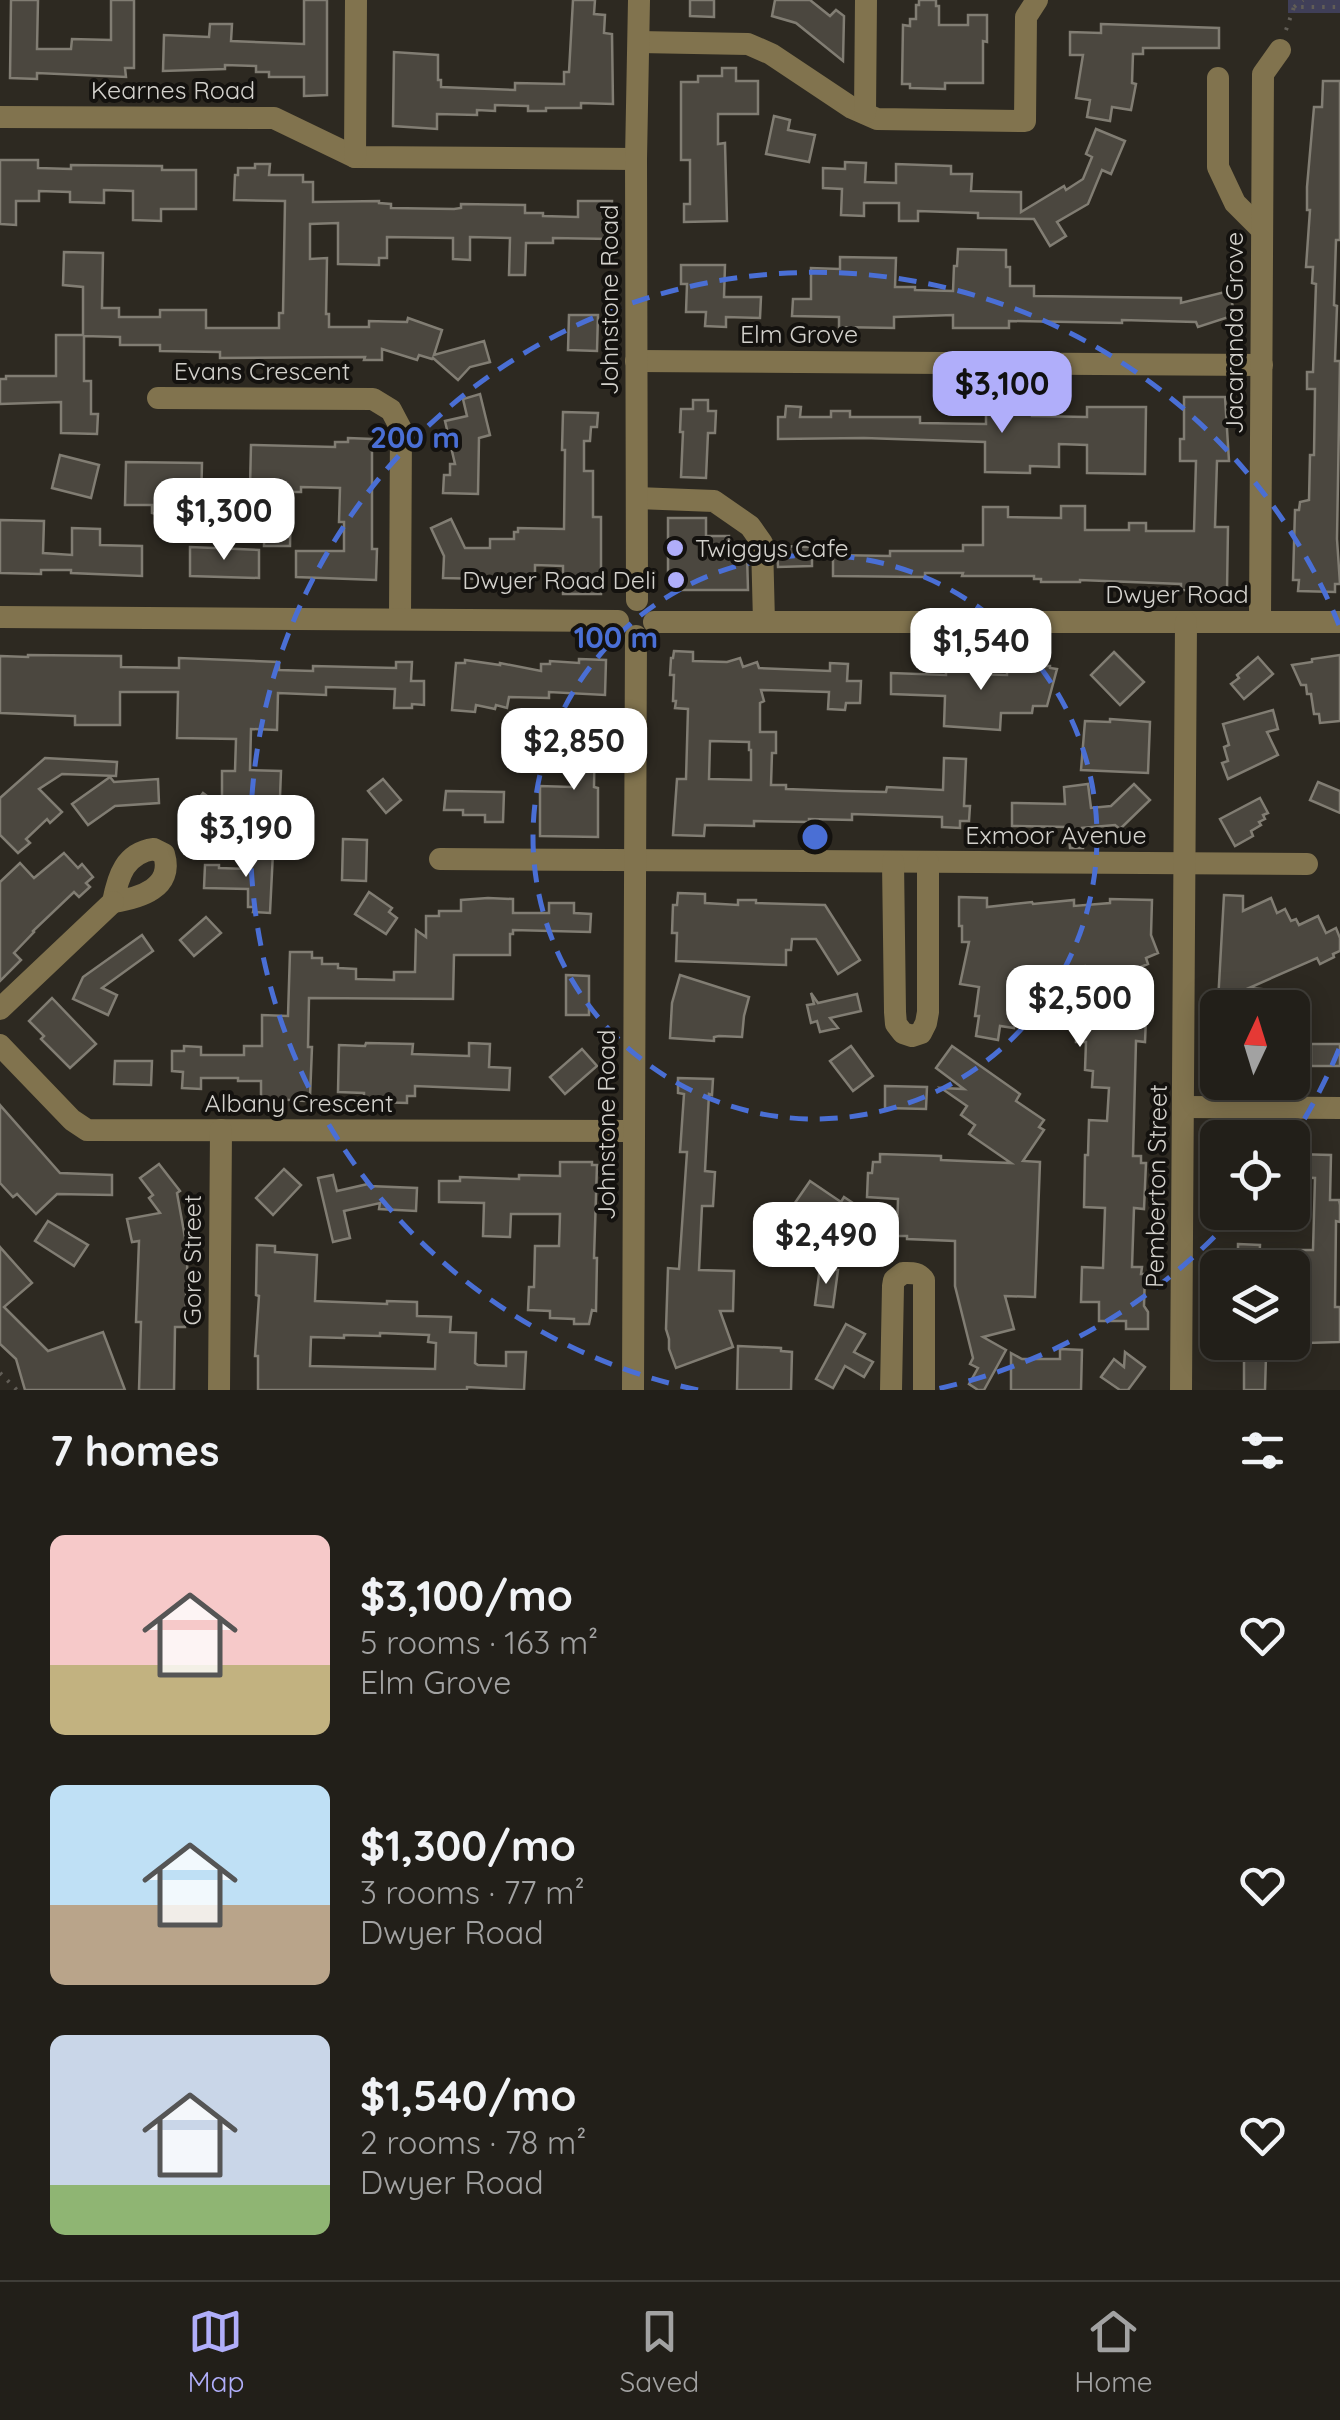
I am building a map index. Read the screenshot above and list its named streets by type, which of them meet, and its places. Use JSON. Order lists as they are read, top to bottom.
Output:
{
  "streets": {
    "street": [
      "Kearnes Road",
      "Johnstone Road",
      "Jacaranda Grove",
      "Elm Grove",
      "Evans Crescent",
      "Dwyer Road",
      "Exmoor Avenue",
      "Albany Crescent",
      "Pemberton Street",
      "Gore Street"
    ]
  },
  "crossings": [
    ["Kearnes Road", "Johnstone Road"],
    ["Johnstone Road", "Elm Grove"],
    ["Johnstone Road", "Dwyer Road"],
    ["Johnstone Road", "Exmoor Avenue"],
    ["Johnstone Road", "Albany Crescent"],
    ["Jacaranda Grove", "Elm Grove"],
    ["Jacaranda Grove", "Dwyer Road"],
    ["Dwyer Road", "Pemberton Street"],
    ["Exmoor Avenue", "Pemberton Street"],
    ["Albany Crescent", "Gore Street"]
  ],
  "places": ["Twiggys Cafe", "Dwyer Road Deli"],
  "north": "top",
  "page": {
    "price": [
      "$3,100",
      "$1,300",
      "$1,540",
      "$2,850",
      "$3,190",
      "$2,500",
      "$2,490"
    ],
    "heading": "7 homes",
    "list": [
      {
        "name": "$3,100/mo",
        "note": "5 rooms · 163 m² · Elm Grove"
      },
      {
        "name": "$1,300/mo",
        "note": "3 rooms · 77 m² · Dwyer Road"
      },
      {
        "name": "$1,540/mo",
        "note": "2 rooms · 78 m² · Dwyer Road"
      }
    ],
    "tabs": ["Map", "Saved", "Home"]
  },
  "rings": ["200 m", "100 m"]
}
